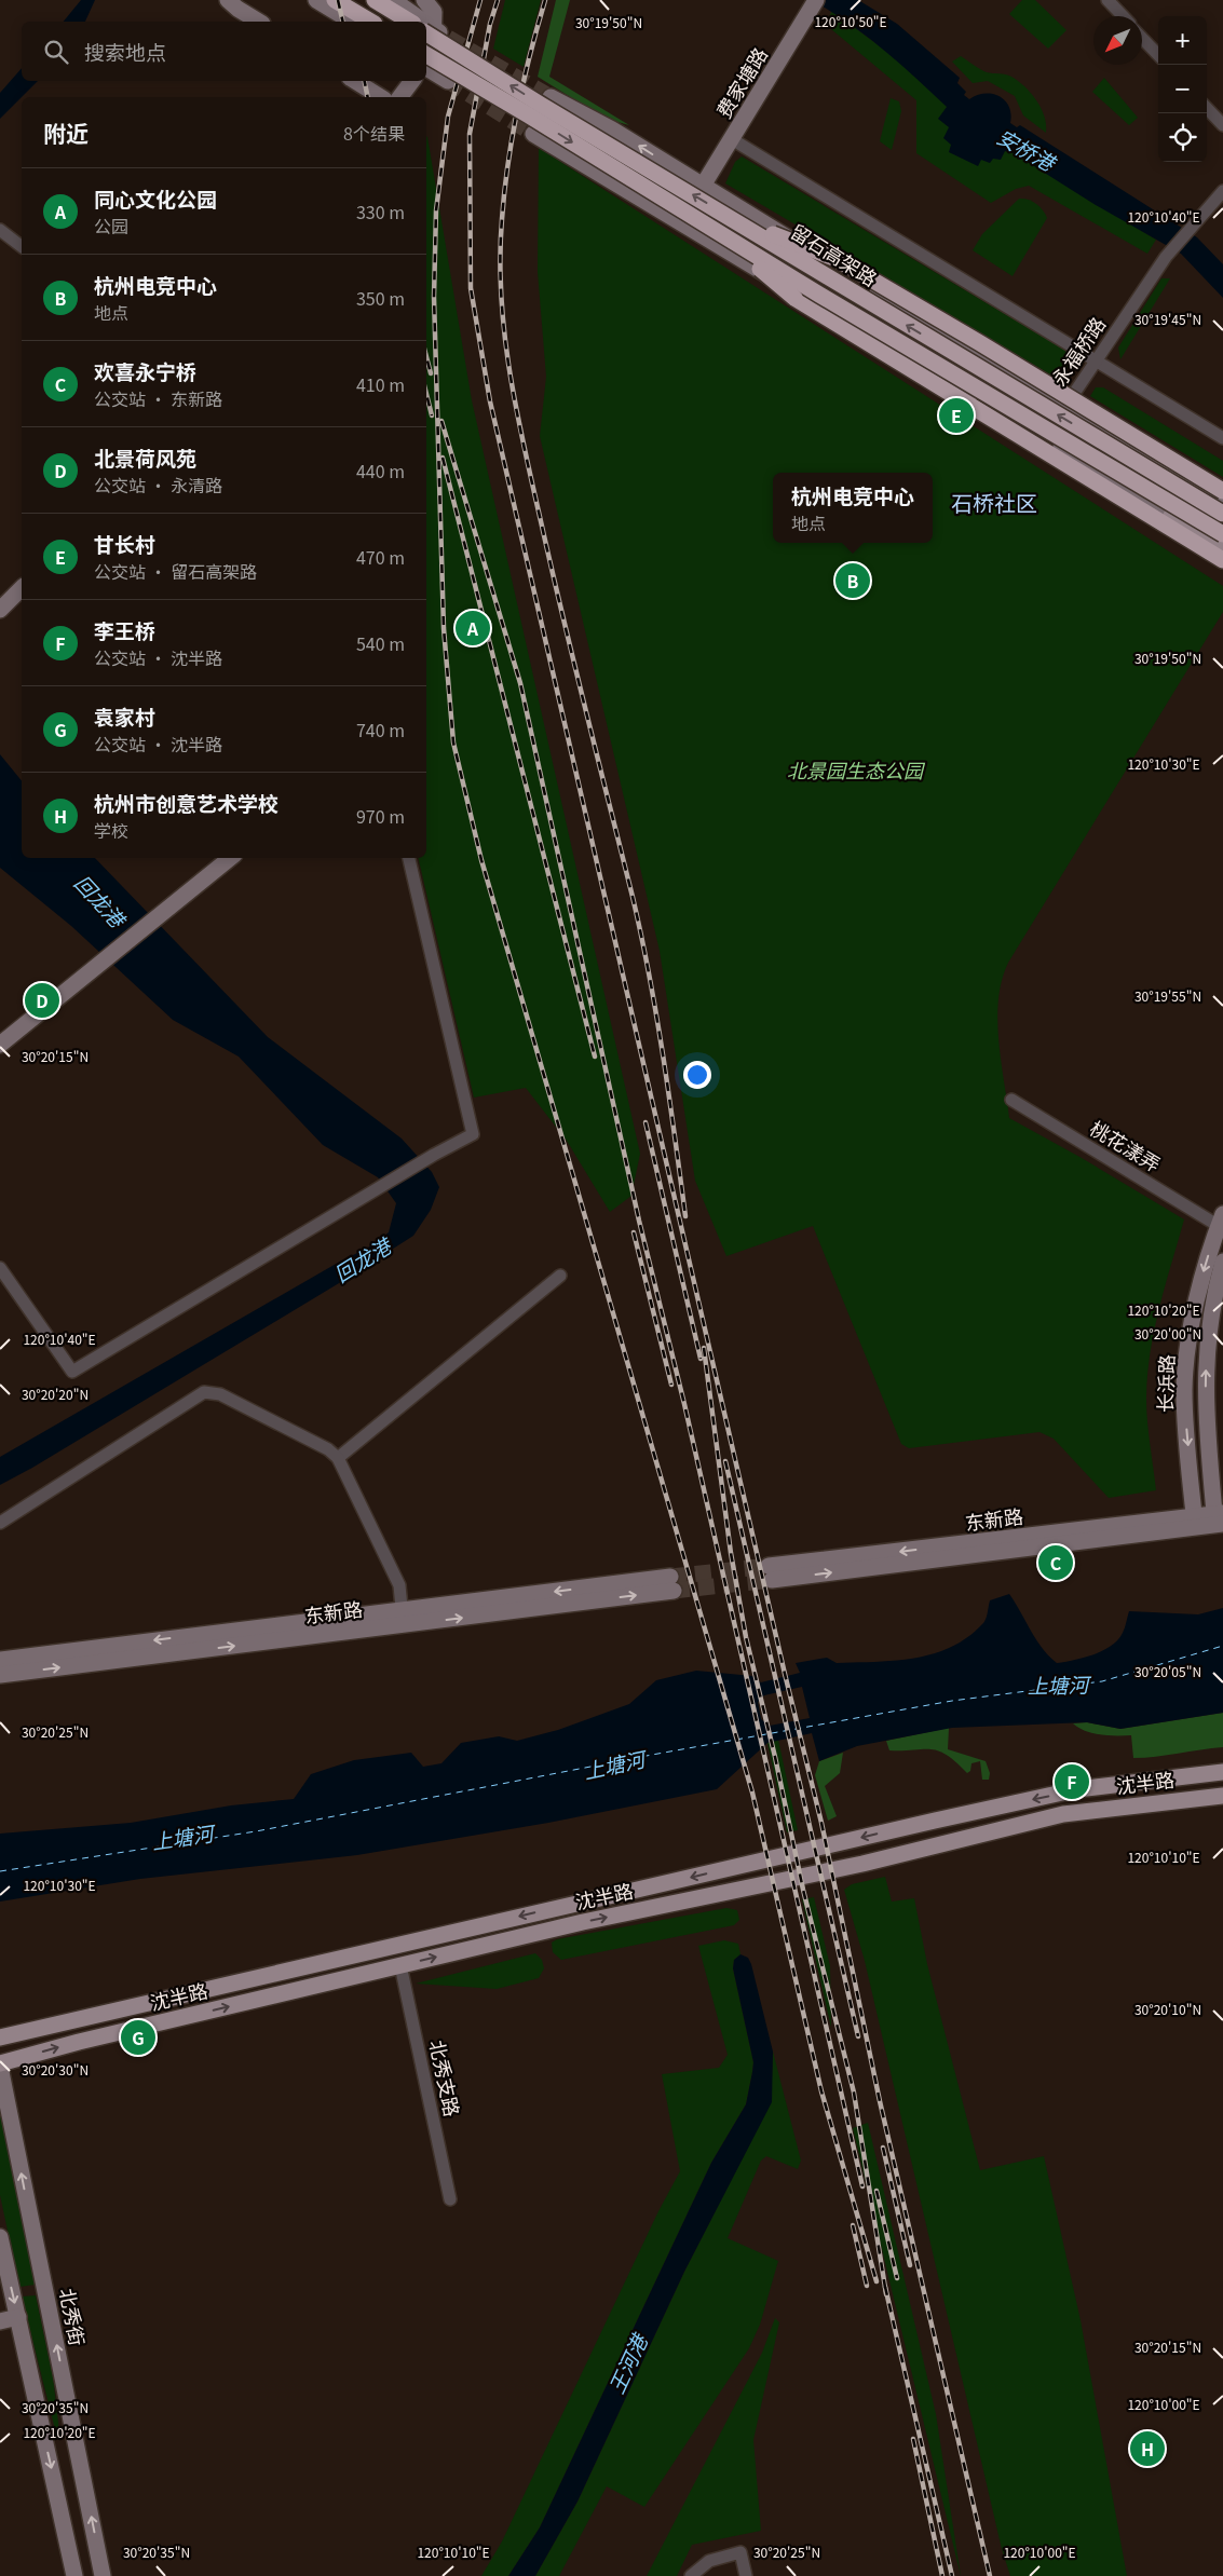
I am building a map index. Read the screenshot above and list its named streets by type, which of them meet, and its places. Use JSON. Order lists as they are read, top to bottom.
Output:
{
  "streets": {
    "highway": ["留石高架路"],
    "main road": [
      "费家塘路",
      "长浜路",
      "东新路",
      "沈半路",
      "北秀街"
    ],
    "street": ["永福桥路", "桃花漾弄", "北秀支路"]
  },
  "crossings": [
    ["桃花漾弄", "长浜路"],
    ["长浜路", "东新路"],
    ["沈半路", "北秀支路"],
    ["沈半路", "北秀街"]
  ],
  "districts": ["石桥社区"],
  "water": [
    "安桥港",
    "回龙港",
    "上塘河",
    "王河港"
  ],
  "parks": ["北景园生态公园"],
  "north": "bottom left",
  "page": {
    "map_buttons": ["+", "−"],
    "search": "搜索地点",
    "heading": ["附近", "8个结果"],
    "list": [
      {
        "mark": "A",
        "name": "同心文化公园",
        "note": "公园",
        "value": "330 m"
      },
      {
        "mark": "B",
        "name": "杭州电竞中心",
        "note": "地点",
        "value": "350 m"
      },
      {
        "mark": "C",
        "name": "欢喜永宁桥",
        "note": "公交站 · 东新路",
        "value": "410 m"
      },
      {
        "mark": "D",
        "name": "北景荷风苑",
        "note": "公交站 · 永清路",
        "value": "440 m"
      },
      {
        "mark": "E",
        "name": "甘长村",
        "note": "公交站 · 留石高架路",
        "value": "470 m"
      },
      {
        "mark": "F",
        "name": "李王桥",
        "note": "公交站 · 沈半路",
        "value": "540 m"
      },
      {
        "mark": "G",
        "name": "袁家村",
        "note": "公交站 · 沈半路",
        "value": "740 m"
      },
      {
        "mark": "H",
        "name": "杭州市创意艺术学校",
        "note": "学校",
        "value": "970 m"
      }
    ],
    "pins": [
      "E",
      "B",
      "A",
      "D",
      "C",
      "F",
      "G",
      "H"
    ],
    "popup": ["杭州电竞中心", "地点"]
  },
  "coordinates": [
    "120°10'50\"E",
    "30°19'50\"N",
    "120°10'40\"E",
    "30°19'45\"N",
    "120°10'30\"E",
    "30°19'55\"N",
    "30°20'15\"N",
    "120°10'20\"E",
    "30°20'00\"N",
    "30°20'20\"N",
    "30°20'05\"N",
    "30°20'25\"N",
    "120°10'10\"E",
    "30°20'10\"N",
    "30°20'30\"N",
    "120°10'00\"E",
    "30°20'35\"N"
  ]
}
